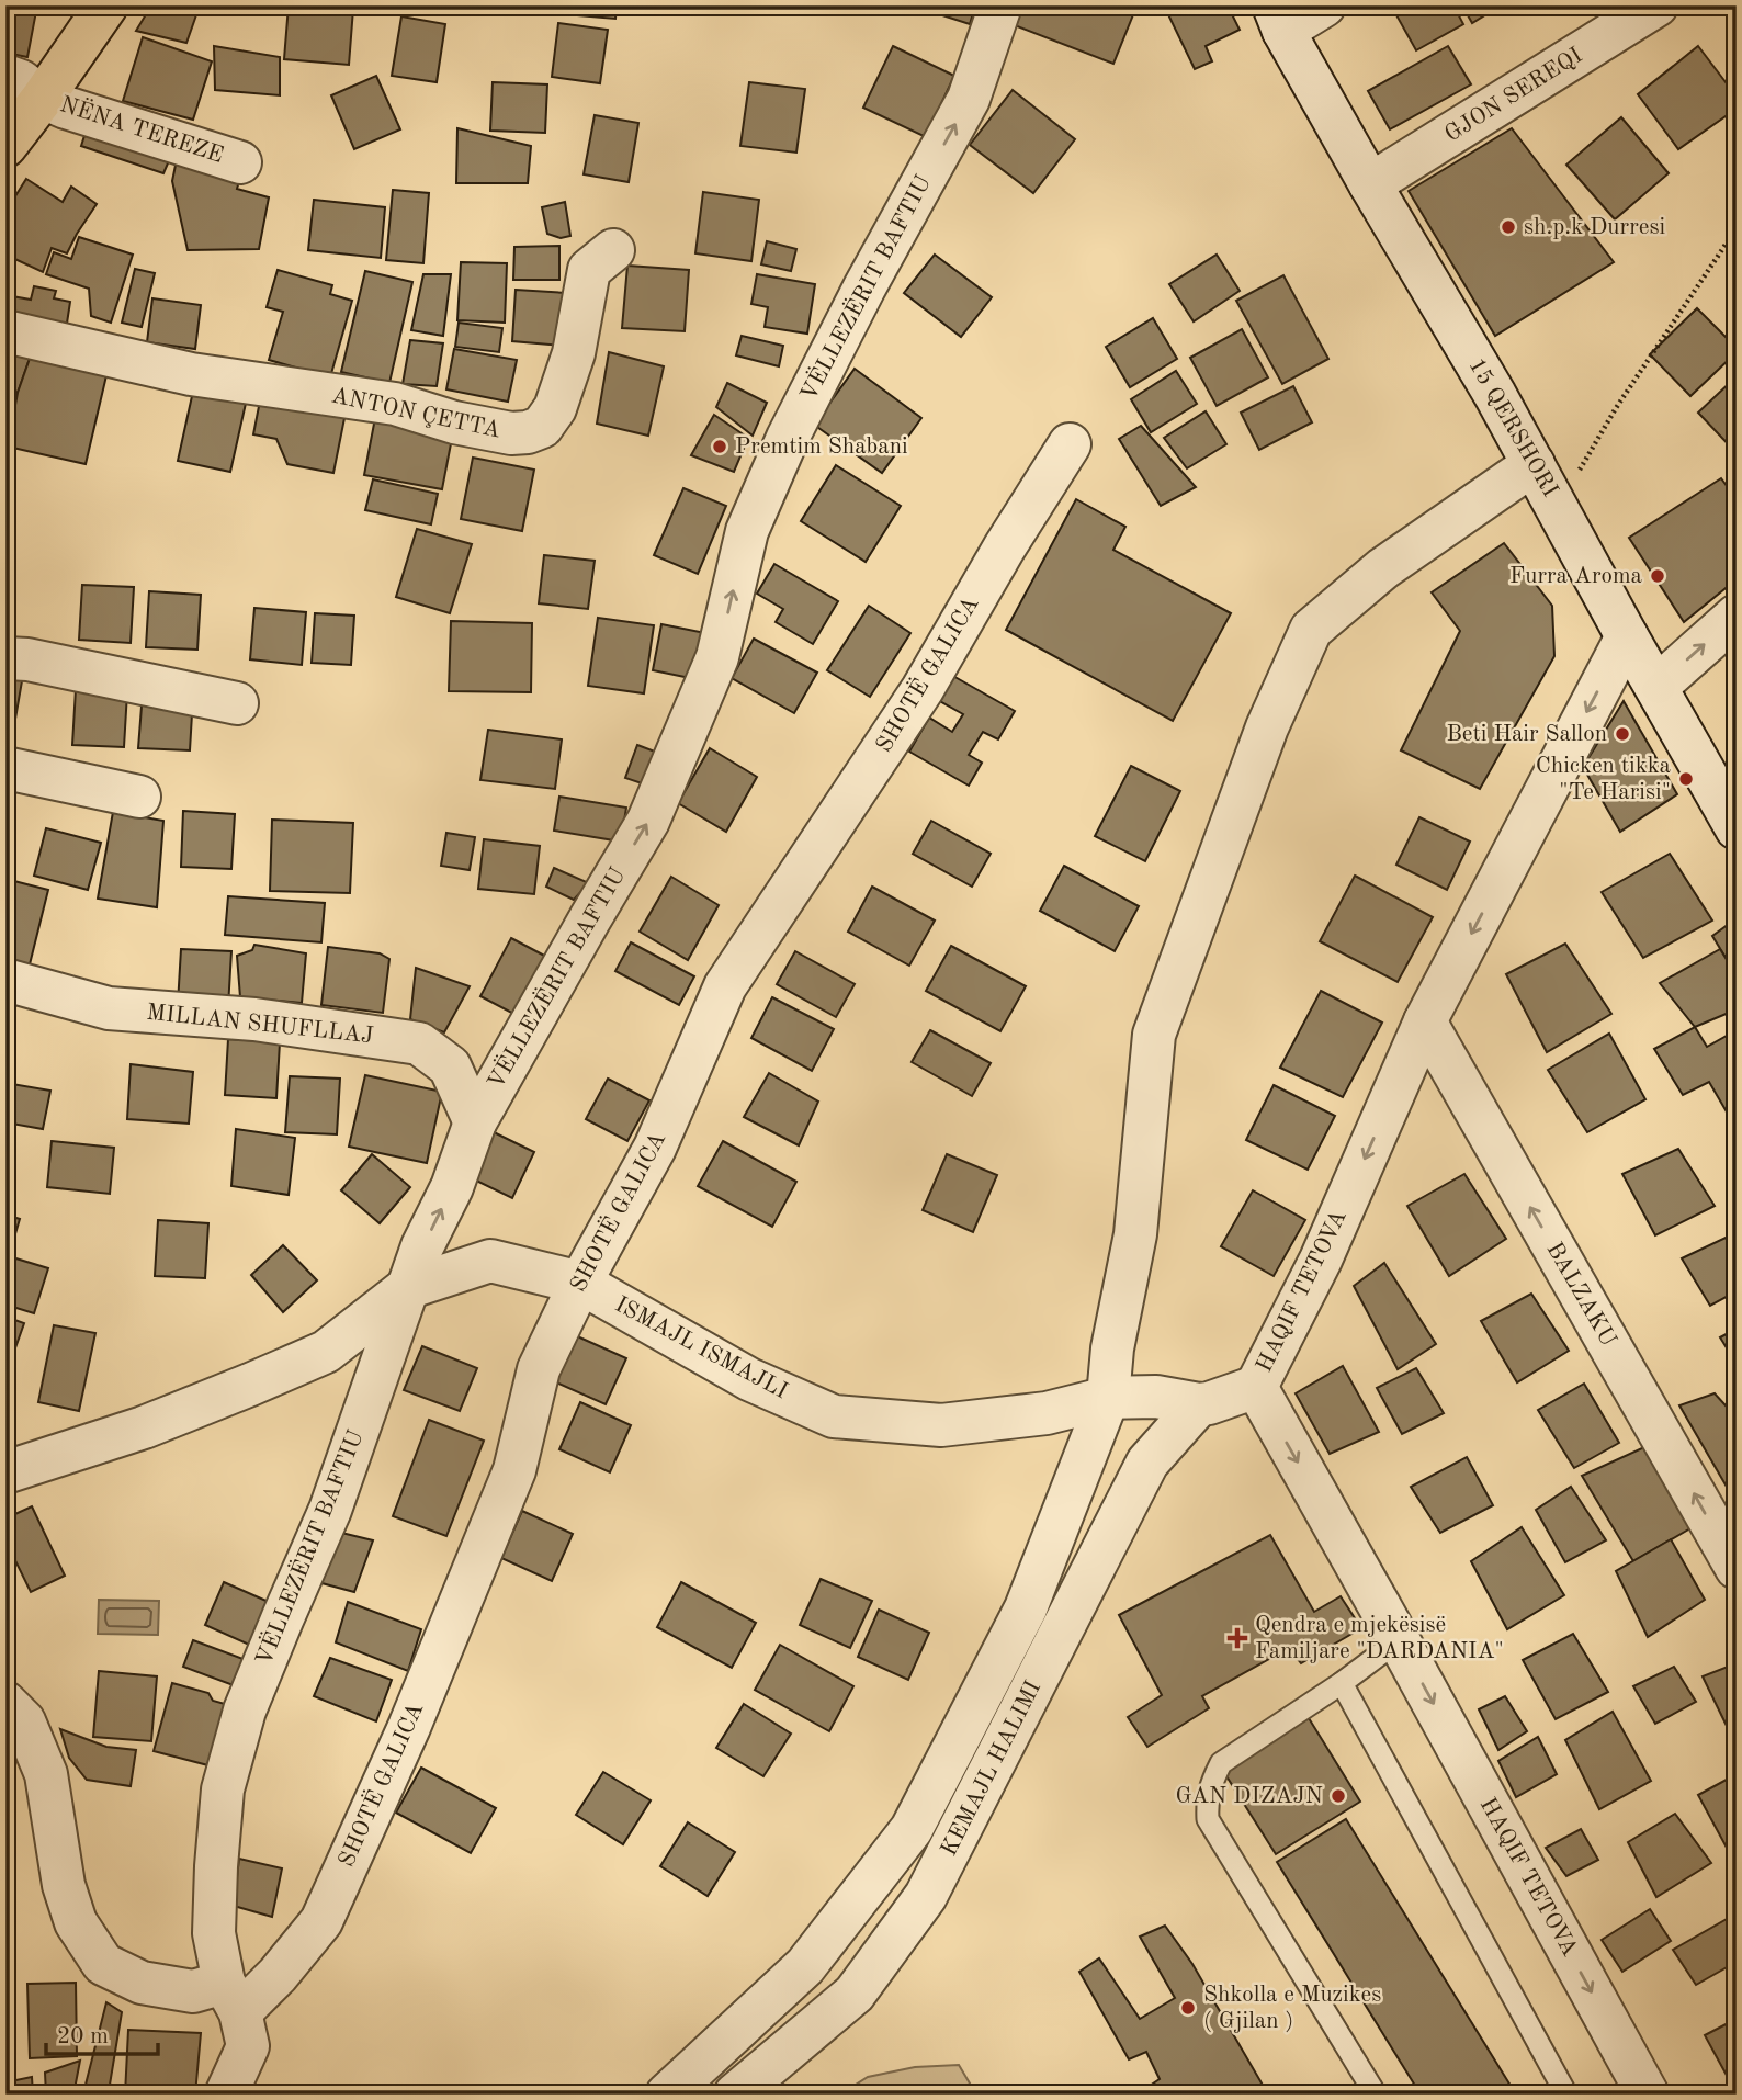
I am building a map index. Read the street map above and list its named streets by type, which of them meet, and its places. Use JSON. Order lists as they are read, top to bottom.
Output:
{
  "streets": {
    "main road": ["NËNA TEREZE"],
    "street": [
      "GJON SEREQI",
      "VËLLEZËRIT BAFTIU",
      "ANTON ÇETTA",
      "15 QERSHORI",
      "SHOTË GALICA",
      "MILLAN SHUFLLAJ",
      "HAQIF TETOVA",
      "BALZAKU",
      "ISMAJL ISMAJLI",
      "KEMAJL HALIMI"
    ]
  },
  "crossings": [
    ["GJON SEREQI", "15 QERSHORI"],
    ["VËLLEZËRIT BAFTIU", "SHOTË GALICA"],
    ["VËLLEZËRIT BAFTIU", "MILLAN SHUFLLAJ"],
    ["VËLLEZËRIT BAFTIU", "ISMAJL ISMAJLI"],
    ["15 QERSHORI", "HAQIF TETOVA"],
    ["SHOTË GALICA", "ISMAJL ISMAJLI"],
    ["HAQIF TETOVA", "BALZAKU"],
    ["HAQIF TETOVA", "ISMAJL ISMAJLI"],
    ["ISMAJL ISMAJLI", "KEMAJL HALIMI"]
  ],
  "one_way": ["VËLLEZËRIT BAFTIU", "HAQIF TETOVA", "BALZAKU"],
  "places": {
    "other": [
      "sh.p.k Durresi",
      "Premtim Shabani",
      "Furra Aroma",
      "Beti Hair Sallon",
      "Chicken tikka \"Te Harisi\"",
      "GAN DIZAJN",
      "Shkolla e Muzikes ( Gjilan )"
    ],
    "health": ["Qendra e mjekësisë Familjare \"DARDANIA\""]
  },
  "scale_bar": "20 m"
}
